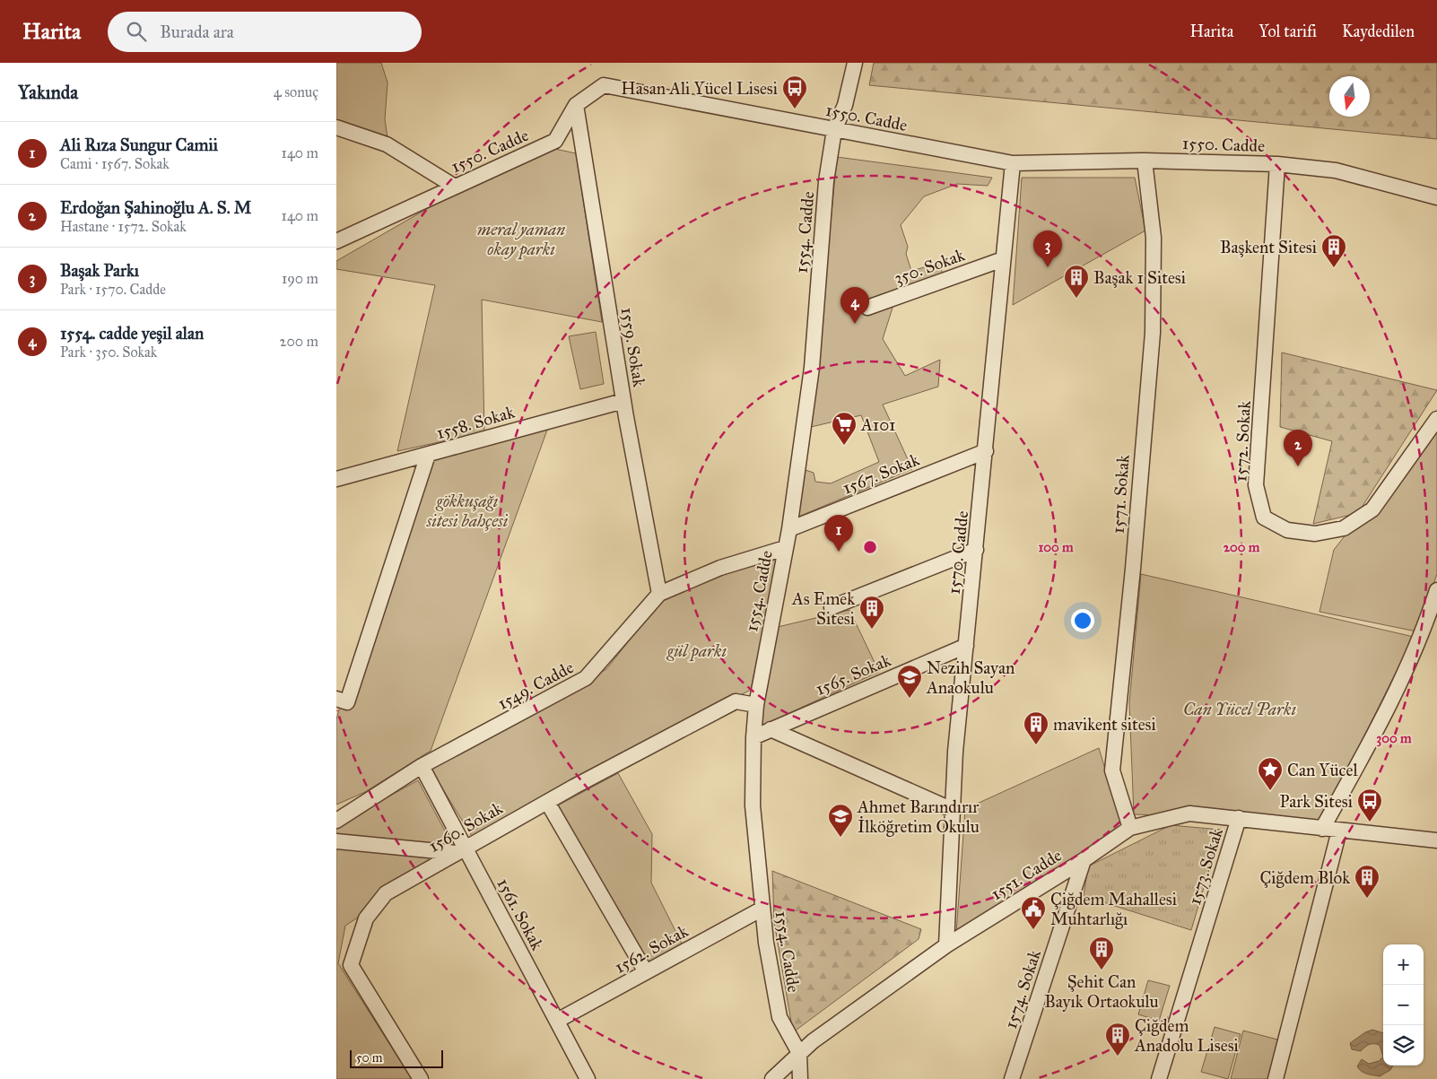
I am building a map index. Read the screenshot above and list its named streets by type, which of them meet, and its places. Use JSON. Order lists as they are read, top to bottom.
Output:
{
  "streets": {
    "street": [
      "1550. Cadde",
      "1554. Cadde",
      "350. Sokak",
      "1559. Sokak",
      "1558. Sokak",
      "1572. Sokak",
      "1567. Sokak",
      "1571. Sokak",
      "1570. Cadde",
      "1565. Sokak",
      "1549. Cadde",
      "1560. Sokak",
      "1573. Sokak",
      "1551. Cadde",
      "1561. Sokak",
      "1562. Sokak",
      "1574. Sokak"
    ]
  },
  "crossings": [
    ["1550. Cadde", "1554. Cadde"],
    ["1550. Cadde", "1559. Sokak"],
    ["1550. Cadde", "1572. Sokak"],
    ["1550. Cadde", "1571. Sokak"],
    ["1550. Cadde", "1570. Cadde"],
    ["1554. Cadde", "1567. Sokak"],
    ["1554. Cadde", "1565. Sokak"],
    ["1554. Cadde", "1549. Cadde"],
    ["1554. Cadde", "1560. Sokak"],
    ["1554. Cadde", "1551. Cadde"],
    ["1554. Cadde", "1562. Sokak"],
    ["350. Sokak", "1570. Cadde"],
    ["1559. Sokak", "1558. Sokak"],
    ["1559. Sokak", "1549. Cadde"],
    ["1567. Sokak", "1570. Cadde"],
    ["1571. Sokak", "1551. Cadde"],
    ["1570. Cadde", "1565. Sokak"],
    ["1570. Cadde", "1551. Cadde"],
    ["1549. Cadde", "1561. Sokak"],
    ["1560. Sokak", "1561. Sokak"],
    ["1573. Sokak", "1551. Cadde"],
    ["1551. Cadde", "1574. Sokak"],
    ["1561. Sokak", "1562. Sokak"]
  ],
  "parks": [
    "meral yaman okay parkı",
    "gökkuşağı sitesi bahçesi",
    "gül parkı",
    "Can Yücel Parkı"
  ],
  "places": {
    "bus stop": ["Hasan Ali Yücel Lisesi", "Park Sitesi"],
    "building": [
      "Başkent Sitesi",
      "Başak 1 Sitesi",
      "As Emek Sitesi",
      "mavikent sitesi",
      "Çiğdem Blok",
      "Şehit Can Bayık Ortaokulu",
      "Çiğdem Anadolu Lisesi"
    ],
    "supermarket": ["A101"],
    "school or university": ["Nezih Sayan Anaokulu", "Ahmet Barındırır İlköğretim Okulu"],
    "place": ["Can Yücel"],
    "public building": ["Çiğdem Mahallesi Muhtarlığı"]
  },
  "scale_bar": "50 m",
  "north": "bottom",
  "page": {
    "header": "Harita",
    "search": "Burada ara",
    "nav": ["Harita", "Yol tarifi", "Kaydedilen"],
    "heading": ["Yakında", "4 sonuç"],
    "list": [
      {
        "mark": "1",
        "name": "Ali Rıza Sungur Camii",
        "note": "Cami · 1567. Sokak",
        "value": "140 m"
      },
      {
        "mark": "2",
        "name": "Erdoğan Şahinoğlu A. S. M",
        "note": "Hastane · 1572. Sokak",
        "value": "140 m"
      },
      {
        "mark": "3",
        "name": "Başak Parkı",
        "note": "Park · 1570. Cadde",
        "value": "190 m"
      },
      {
        "mark": "4",
        "name": "1554. cadde yeşil alan",
        "note": "Park · 350. Sokak",
        "value": "200 m"
      }
    ],
    "pins": [
      "3",
      "4",
      "2",
      "1"
    ],
    "map_buttons": ["+", "−"],
    "scale": "50 m"
  },
  "rings": ["100 m", "200 m", "300 m"]
}
